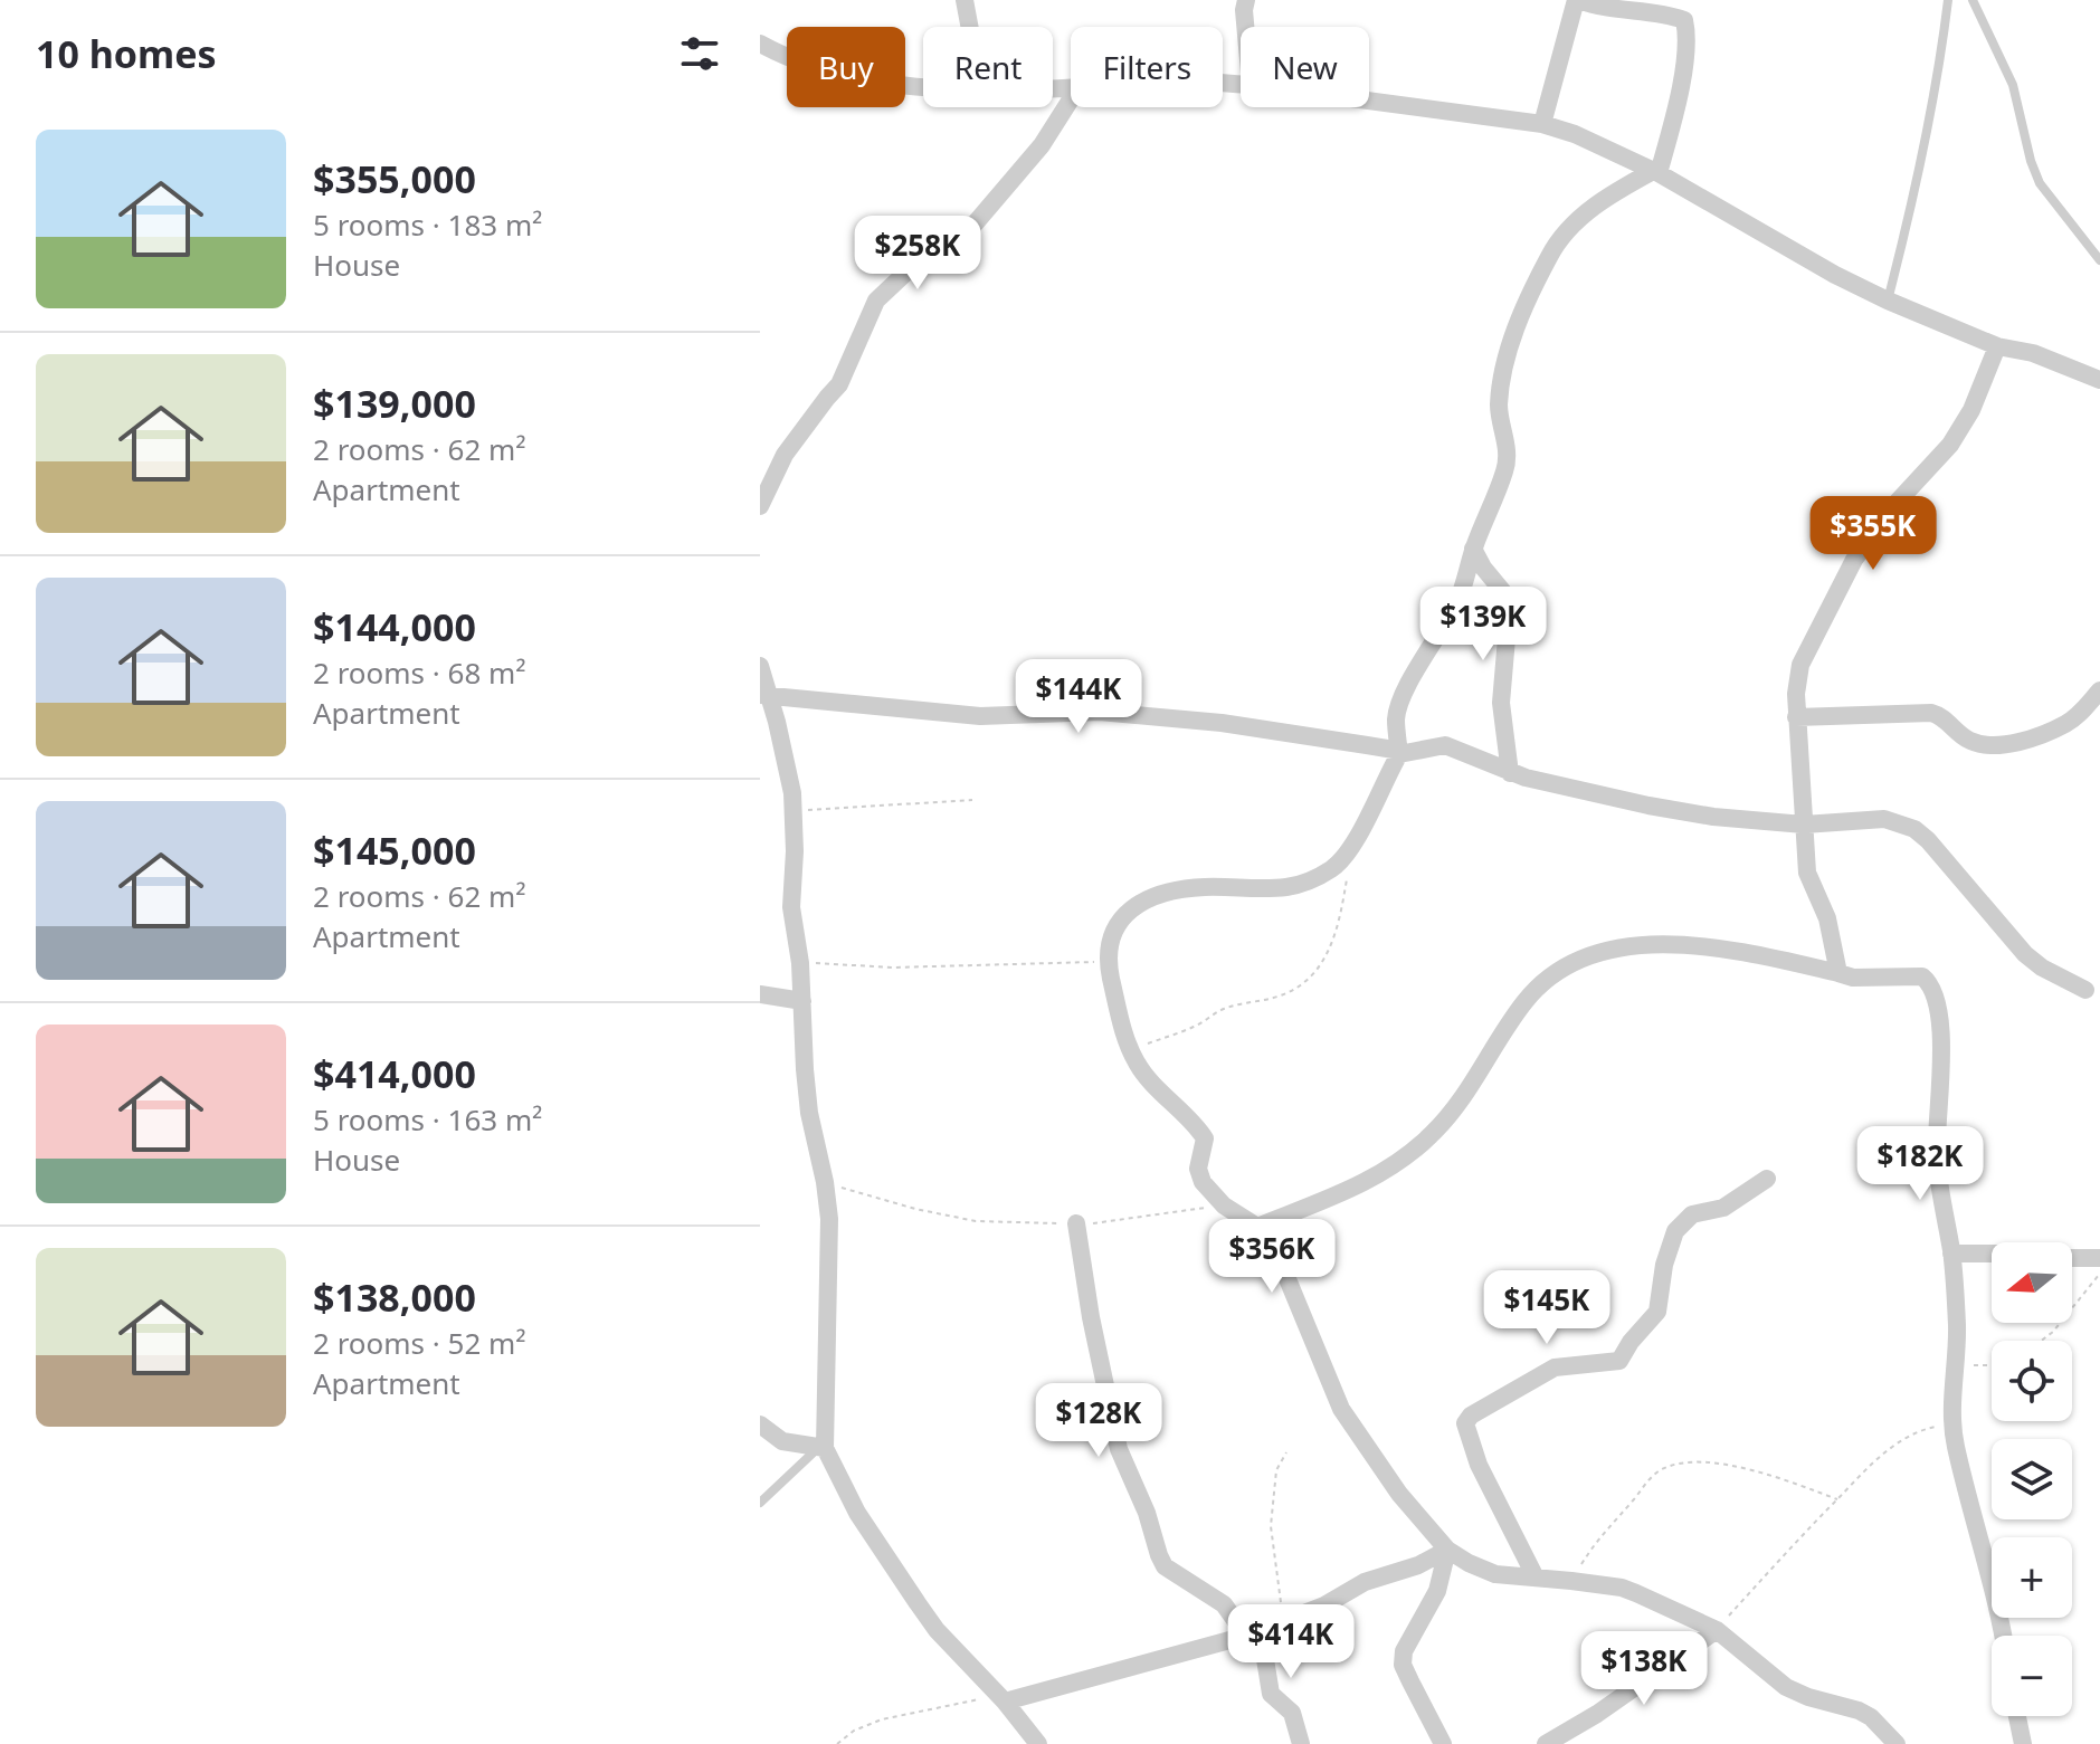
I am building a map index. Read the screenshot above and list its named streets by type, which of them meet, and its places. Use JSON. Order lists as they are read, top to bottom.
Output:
{
  "north": "left",
  "page": {
    "heading": "10 homes",
    "chip": [
      "Buy",
      "Rent",
      "Filters",
      "New"
    ],
    "list": [
      {
        "name": "$355,000",
        "note": "5 rooms · 183 m² · House"
      },
      {
        "name": "$139,000",
        "note": "2 rooms · 62 m² · Apartment"
      },
      {
        "name": "$144,000",
        "note": "2 rooms · 68 m² · Apartment"
      },
      {
        "name": "$145,000",
        "note": "2 rooms · 62 m² · Apartment"
      },
      {
        "name": "$414,000",
        "note": "5 rooms · 163 m² · House"
      },
      {
        "name": "$138,000",
        "note": "2 rooms · 52 m² · Apartment"
      }
    ],
    "price": [
      "$258K",
      "$355K",
      "$139K",
      "$144K",
      "$182K",
      "$356K",
      "$145K",
      "$128K",
      "$414K",
      "$138K"
    ],
    "map_buttons": ["+", "−"]
  }
}
